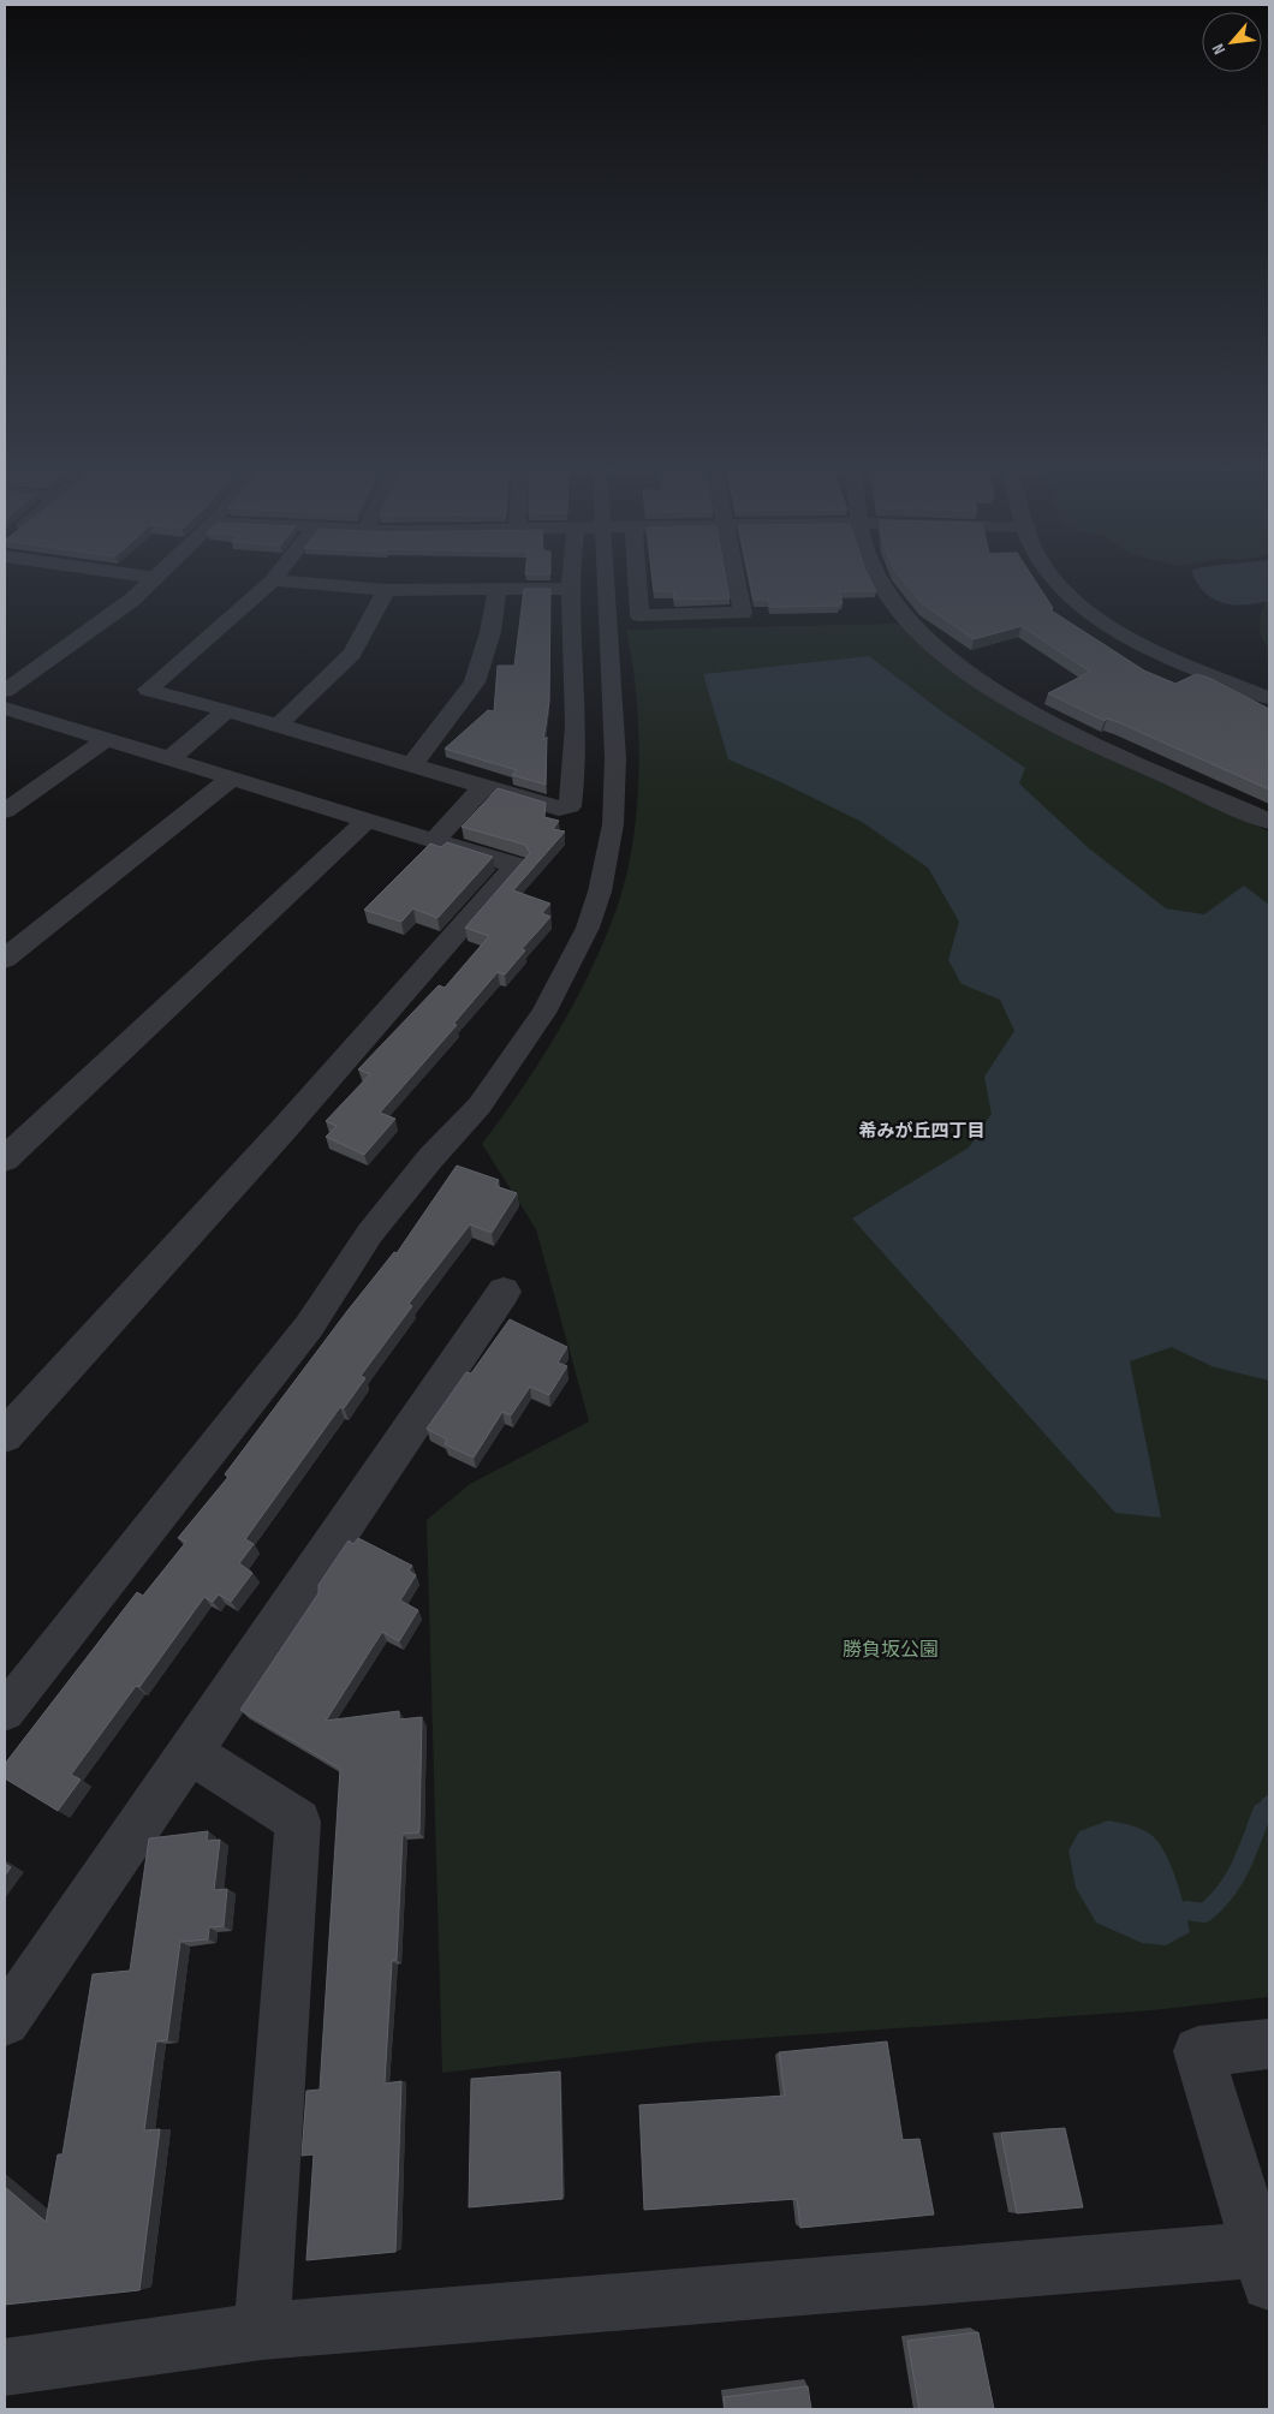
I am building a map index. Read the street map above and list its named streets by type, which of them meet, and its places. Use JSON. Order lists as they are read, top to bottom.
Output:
{
  "districts": ["希みが丘四丁目"],
  "parks": ["勝負坂公園"],
  "north": "bottom left"
}
